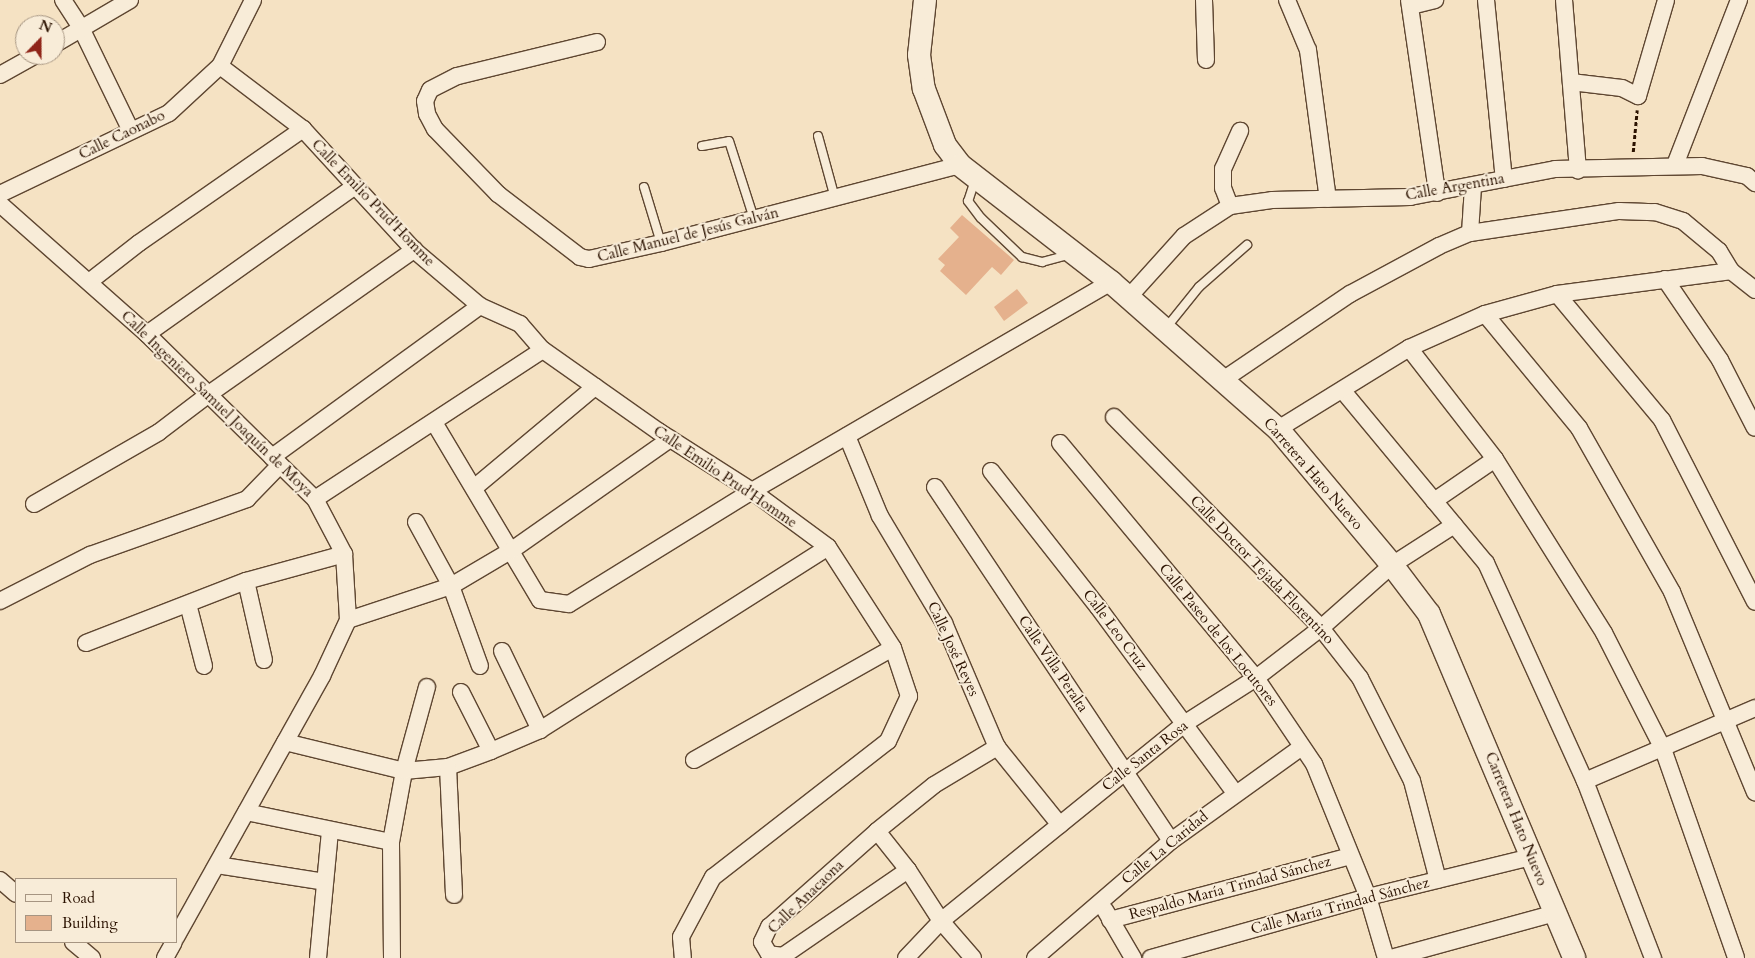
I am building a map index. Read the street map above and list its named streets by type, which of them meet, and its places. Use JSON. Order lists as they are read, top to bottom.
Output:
{
  "streets": {
    "main road": ["Carretera Hato Nuevo"],
    "street": [
      "Calle Caonabo",
      "Calle Argentina",
      "Calle Emilio Prud'Homme",
      "Calle Manuel de Jesús Galván",
      "Calle Ingeniero Samuel Joaquín de Moya",
      "Calle Doctor Tejada Florentino",
      "Calle Leo Cruz",
      "Calle Paseo de los Locutores",
      "Calle José Reyes",
      "Calle Villa Peralta",
      "Calle Santa Rosa",
      "Calle La Caridad",
      "Respaldo María Trindad Sánchez",
      "Calle Anacaona",
      "Calle María Trindad Sánchez"
    ]
  },
  "crossings": [
    ["Calle Caonabo", "Calle Emilio Prud'Homme"],
    ["Calle Argentina", "Carretera Hato Nuevo"],
    ["Calle Manuel de Jesús Galván", "Carretera Hato Nuevo"],
    ["Carretera Hato Nuevo", "Calle Santa Rosa"],
    ["Carretera Hato Nuevo", "Calle María Trindad Sánchez"],
    ["Calle Doctor Tejada Florentino", "Calle Santa Rosa"],
    ["Calle Doctor Tejada Florentino", "Calle María Trindad Sánchez"],
    ["Calle Leo Cruz", "Calle Santa Rosa"],
    ["Calle Leo Cruz", "Calle La Caridad"],
    ["Calle Paseo de los Locutores", "Calle Santa Rosa"],
    ["Calle Paseo de los Locutores", "Calle La Caridad"],
    ["Calle Paseo de los Locutores", "Respaldo María Trindad Sánchez"],
    ["Calle Paseo de los Locutores", "Calle María Trindad Sánchez"],
    ["Calle José Reyes", "Calle Santa Rosa"],
    ["Calle José Reyes", "Calle Anacaona"],
    ["Calle Villa Peralta", "Calle Santa Rosa"],
    ["Calle Villa Peralta", "Calle La Caridad"]
  ],
  "legend": ["Road", "Building"],
  "north": "top"
}
